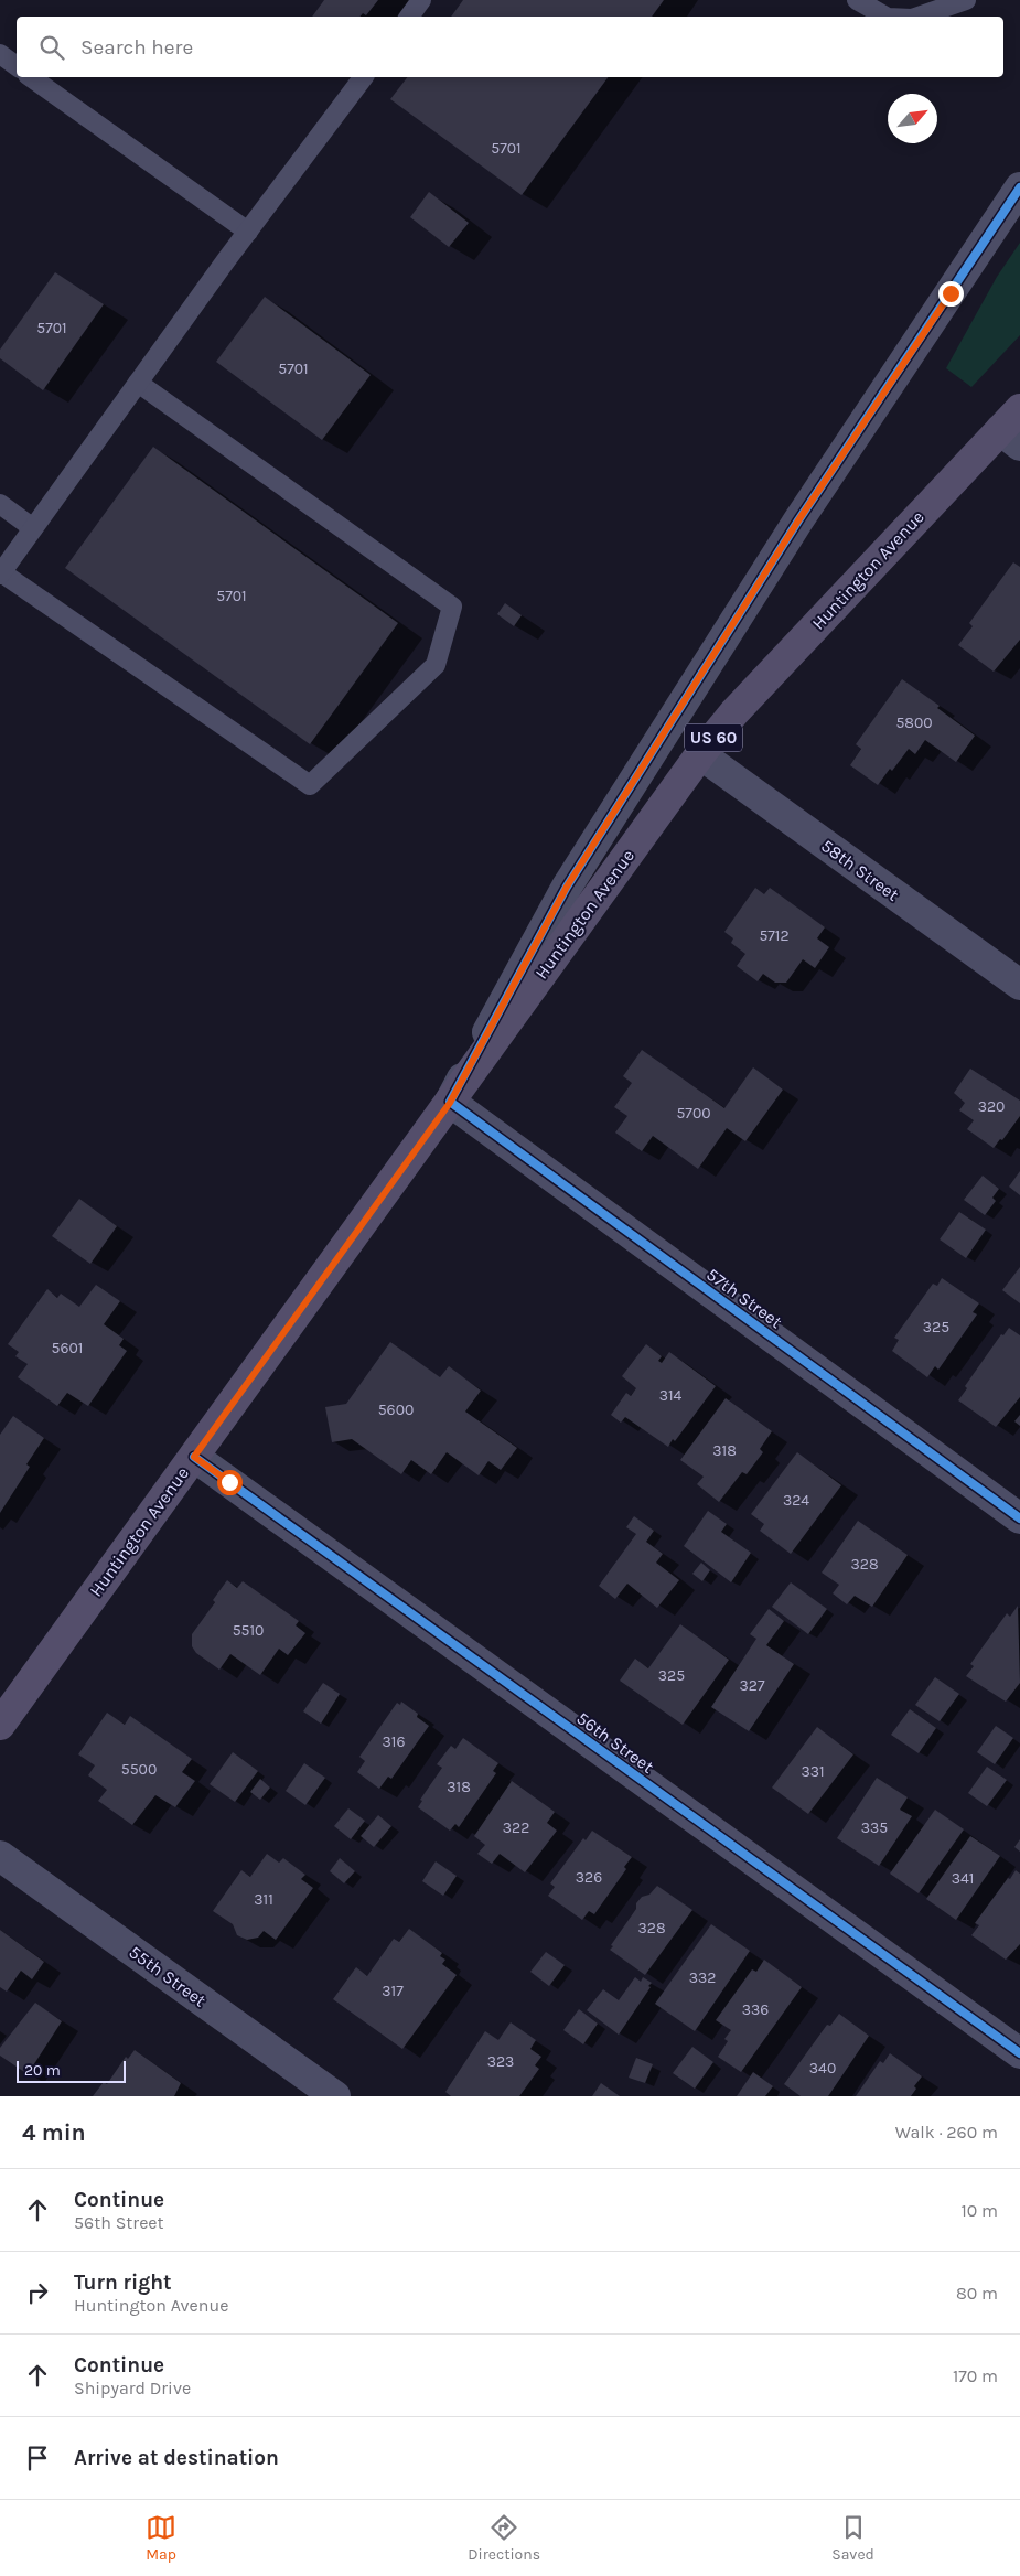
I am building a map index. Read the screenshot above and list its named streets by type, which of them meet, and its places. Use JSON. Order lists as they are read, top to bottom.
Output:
{
  "streets": {
    "main road": ["Huntington Avenue", "US 60"],
    "street": [
      "58th Street",
      "57th Street",
      "56th Street",
      "55th Street"
    ]
  },
  "crossings": [
    ["Huntington Avenue", "58th Street"],
    ["Huntington Avenue", "57th Street"],
    ["Huntington Avenue", "56th Street"]
  ],
  "house_numbers": [
    "5701",
    "5701",
    "5701",
    "5701",
    "5800",
    "5712",
    "320",
    "5700",
    "325",
    "5601",
    "314",
    "5600",
    "318",
    "324",
    "328",
    "5510",
    "325",
    "327",
    "316",
    "5500",
    "331",
    "318",
    "322",
    "335",
    "326",
    "341",
    "311",
    "328",
    "332",
    "317",
    "336",
    "323",
    "340"
  ],
  "scale_bar": "20 m",
  "north": "top right",
  "page": {
    "search": "Search here",
    "scale": "20 m",
    "heading": ["4 min", "Walk · 260 m"],
    "list": [
      ["Continue", "56th Street", "10 m"],
      ["Turn right", "Huntington Avenue", "80 m"],
      ["Continue", "Shipyard Drive", "170 m"],
      "Arrive at destination"
    ],
    "nav": ["Map", "Directions", "Saved"]
  }
}
